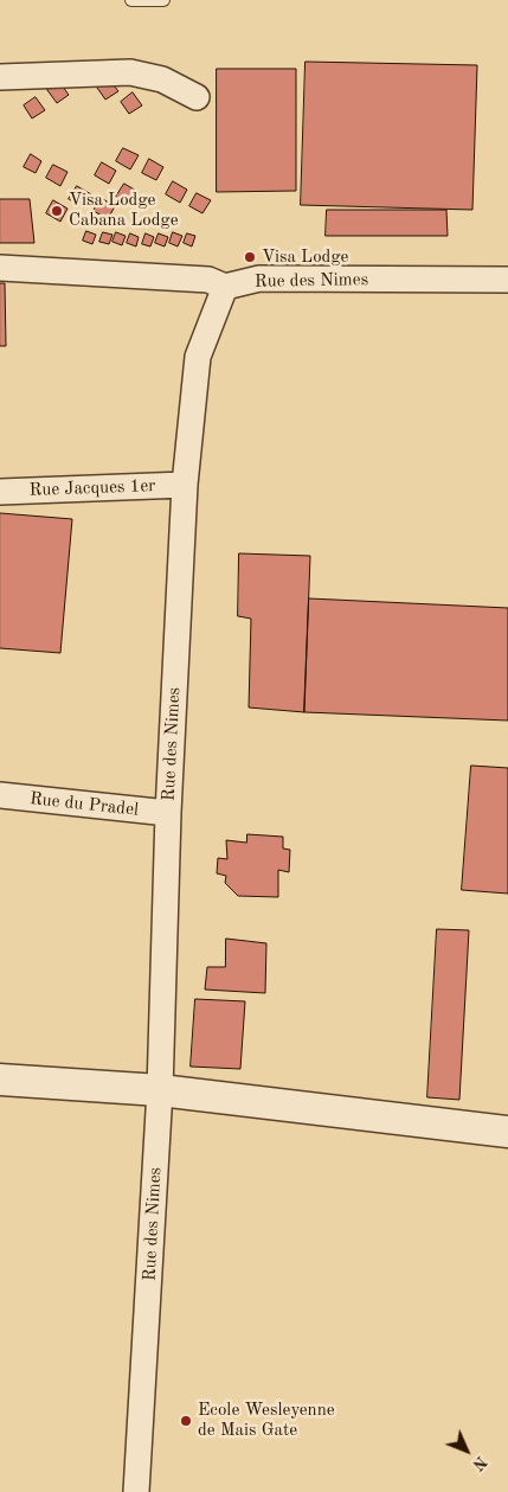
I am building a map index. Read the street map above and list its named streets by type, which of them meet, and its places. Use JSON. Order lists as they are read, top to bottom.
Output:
{
  "streets": {
    "street": ["Rue des Nimes", "Rue Jacques 1er", "Rue du Pradel"]
  },
  "crossings": [
    ["Rue des Nimes", "Rue Jacques 1er"],
    ["Rue des Nimes", "Rue du Pradel"]
  ],
  "places": ["Visa Lodge Cabana Lodge", "Visa Lodge", "Ecole Wesleyenne de Mais Gate"],
  "north": "bottom right"
}
